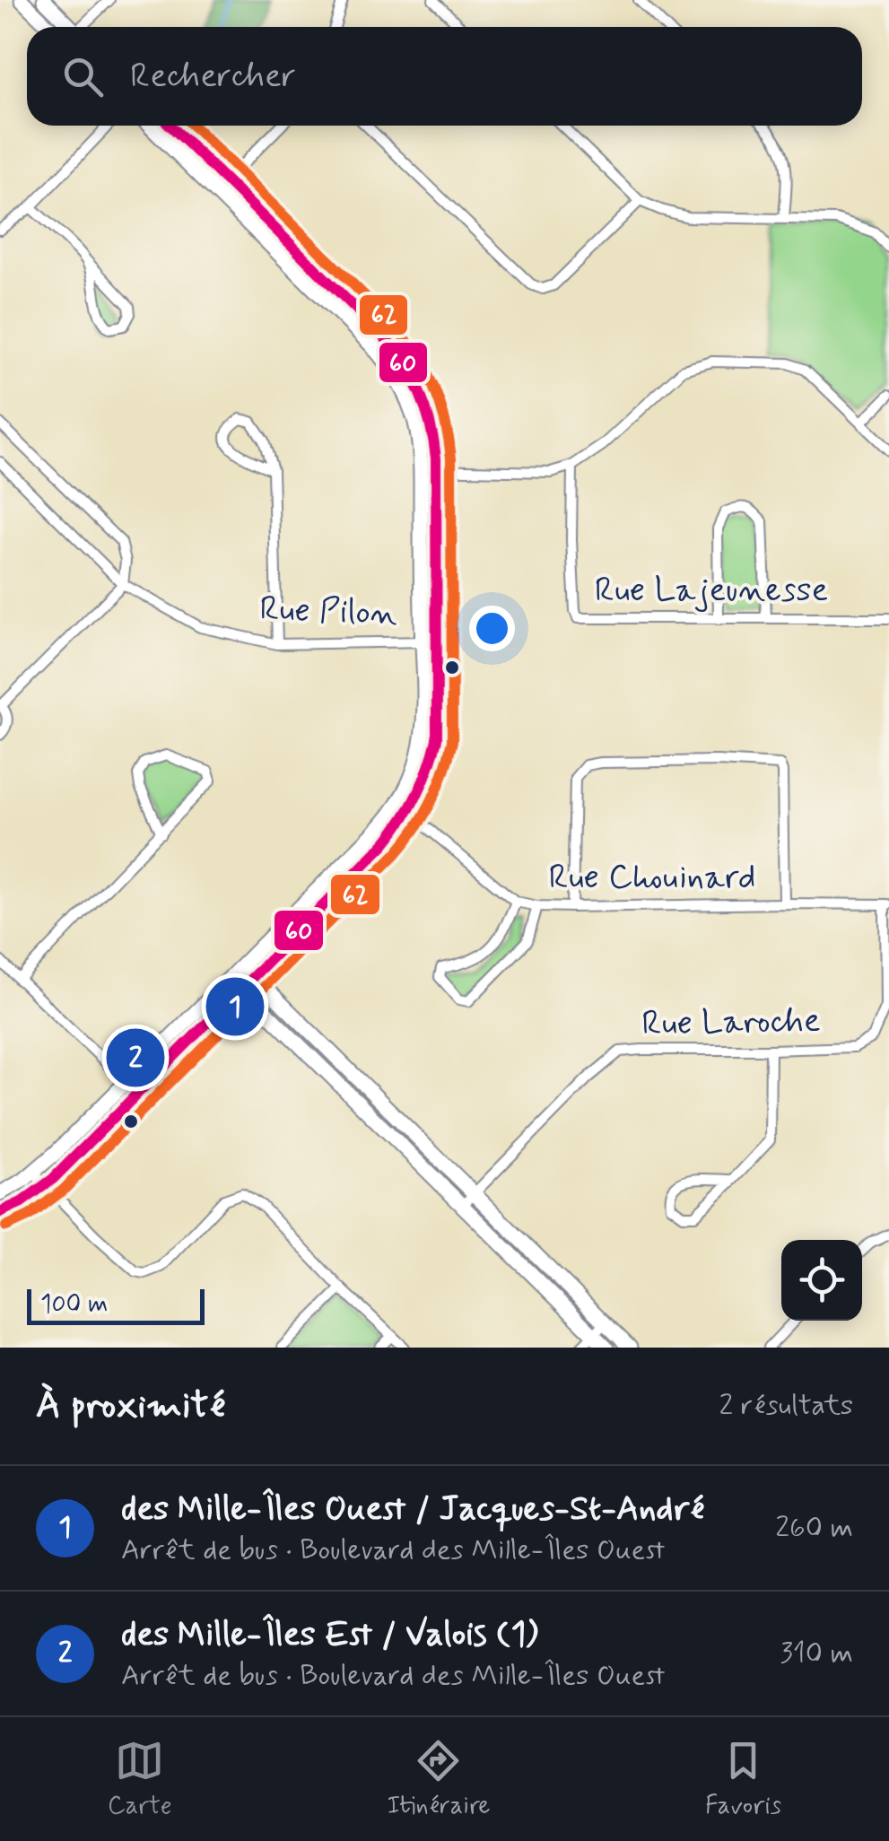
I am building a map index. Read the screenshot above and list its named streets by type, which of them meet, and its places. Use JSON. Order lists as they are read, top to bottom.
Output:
{
  "streets": {
    "street": [
      "Rue Lajeunesse",
      "Rue Pilon",
      "Rue Chouinard",
      "Rue Laroche"
    ]
  },
  "crossings": [
    ["Rue Chouinard", "Rue Laroche"]
  ],
  "lines": ["transit line 60", "transit line 62"],
  "scale_bar": "100 m",
  "page": {
    "search": "Rechercher",
    "pins": ["1", "2"],
    "scale": "100 m",
    "heading": ["À proximité", "2 résultats"],
    "list": [
      {
        "mark": "1",
        "name": "des Mille-Îles Ouest / Jacques-St-André",
        "note": "Arrêt de bus · Boulevard des Mille-Îles Ouest",
        "value": "260 m"
      },
      {
        "mark": "2",
        "name": "des Mille-Îles Est / Valois (1)",
        "note": "Arrêt de bus · Boulevard des Mille-Îles Ouest",
        "value": "310 m"
      }
    ],
    "nav": ["Carte", "Itinéraire", "Favoris"]
  }
}
